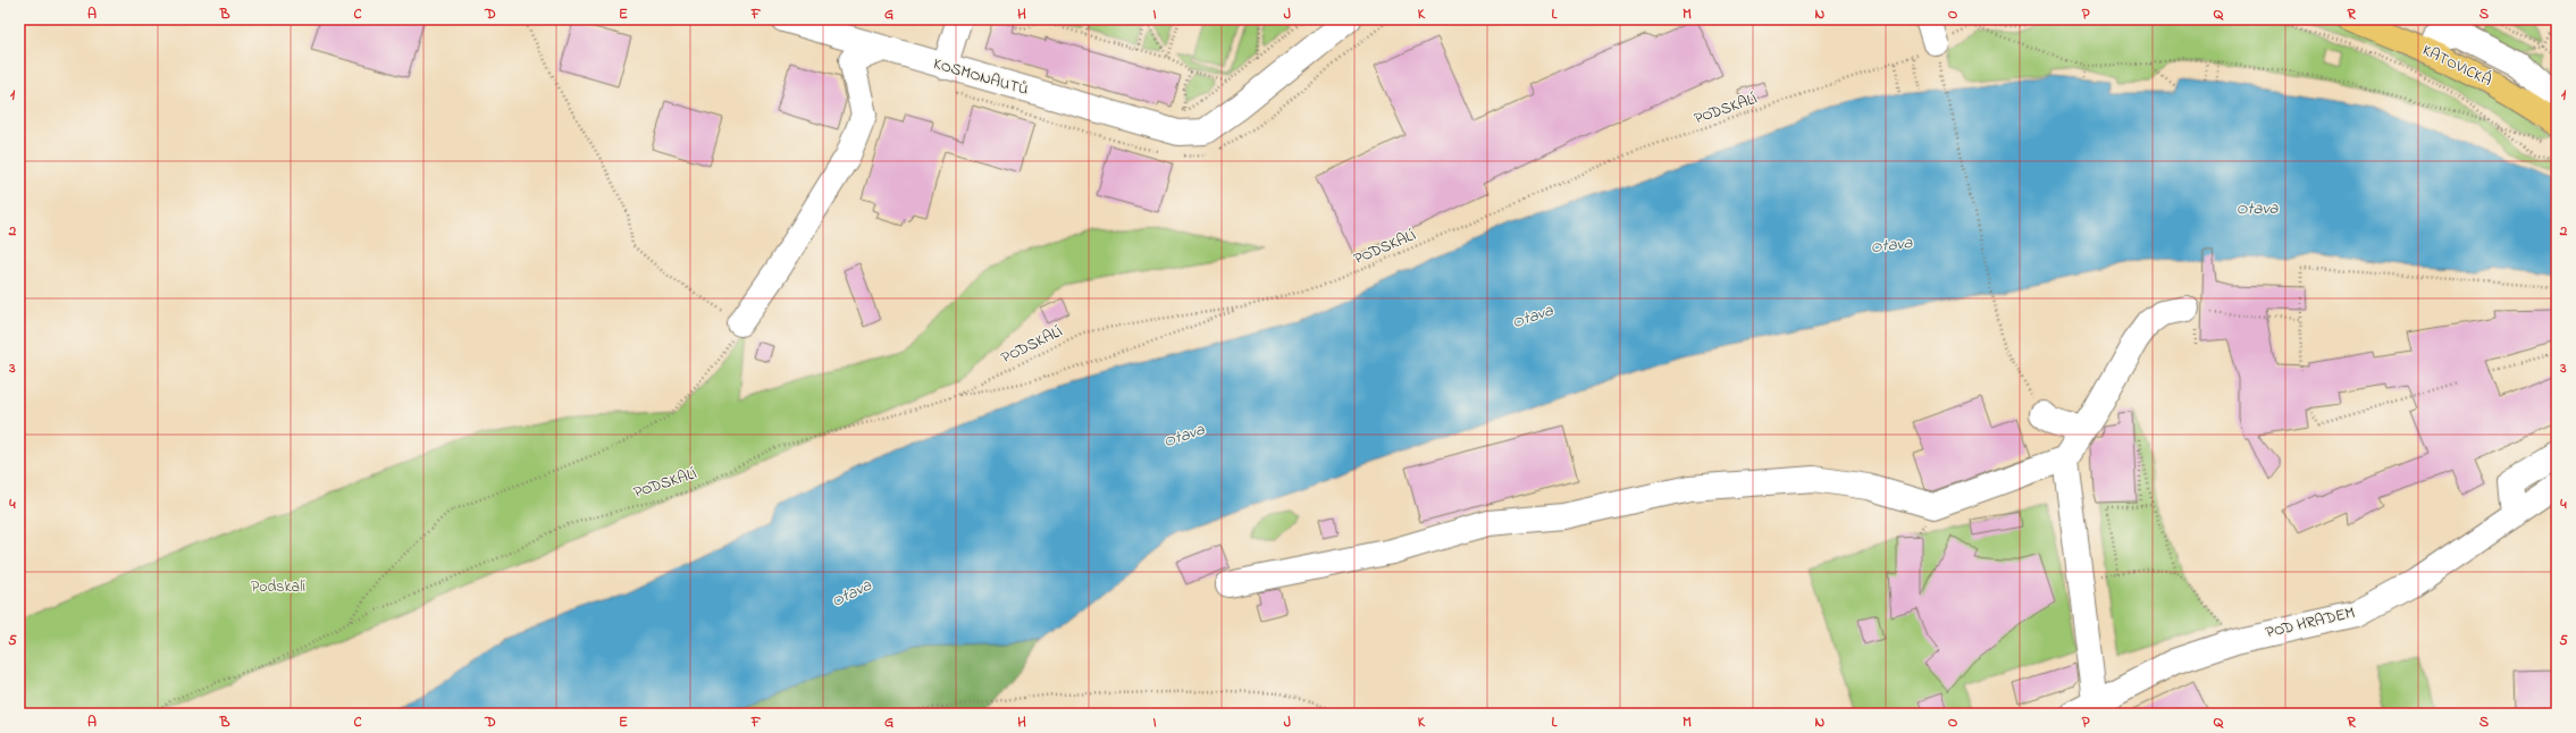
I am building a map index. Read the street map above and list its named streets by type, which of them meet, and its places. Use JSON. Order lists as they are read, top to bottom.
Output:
{
  "streets": {
    "main road": ["KATOVICKÁ"],
    "street": ["KOSMONAUTŮ", "POD HRADEM"],
    "path": ["PODSKALÍ"]
  },
  "water": ["Otava"],
  "parks": ["Podskalí"],
  "grid": {
    "columns": [
      "A",
      "B",
      "C",
      "D",
      "E",
      "F",
      "G",
      "H",
      "I",
      "J",
      "K",
      "L",
      "M",
      "N",
      "O",
      "P",
      "Q",
      "R",
      "S"
    ],
    "rows": [
      "1",
      "2",
      "3",
      "4",
      "5"
    ]
  }
}
